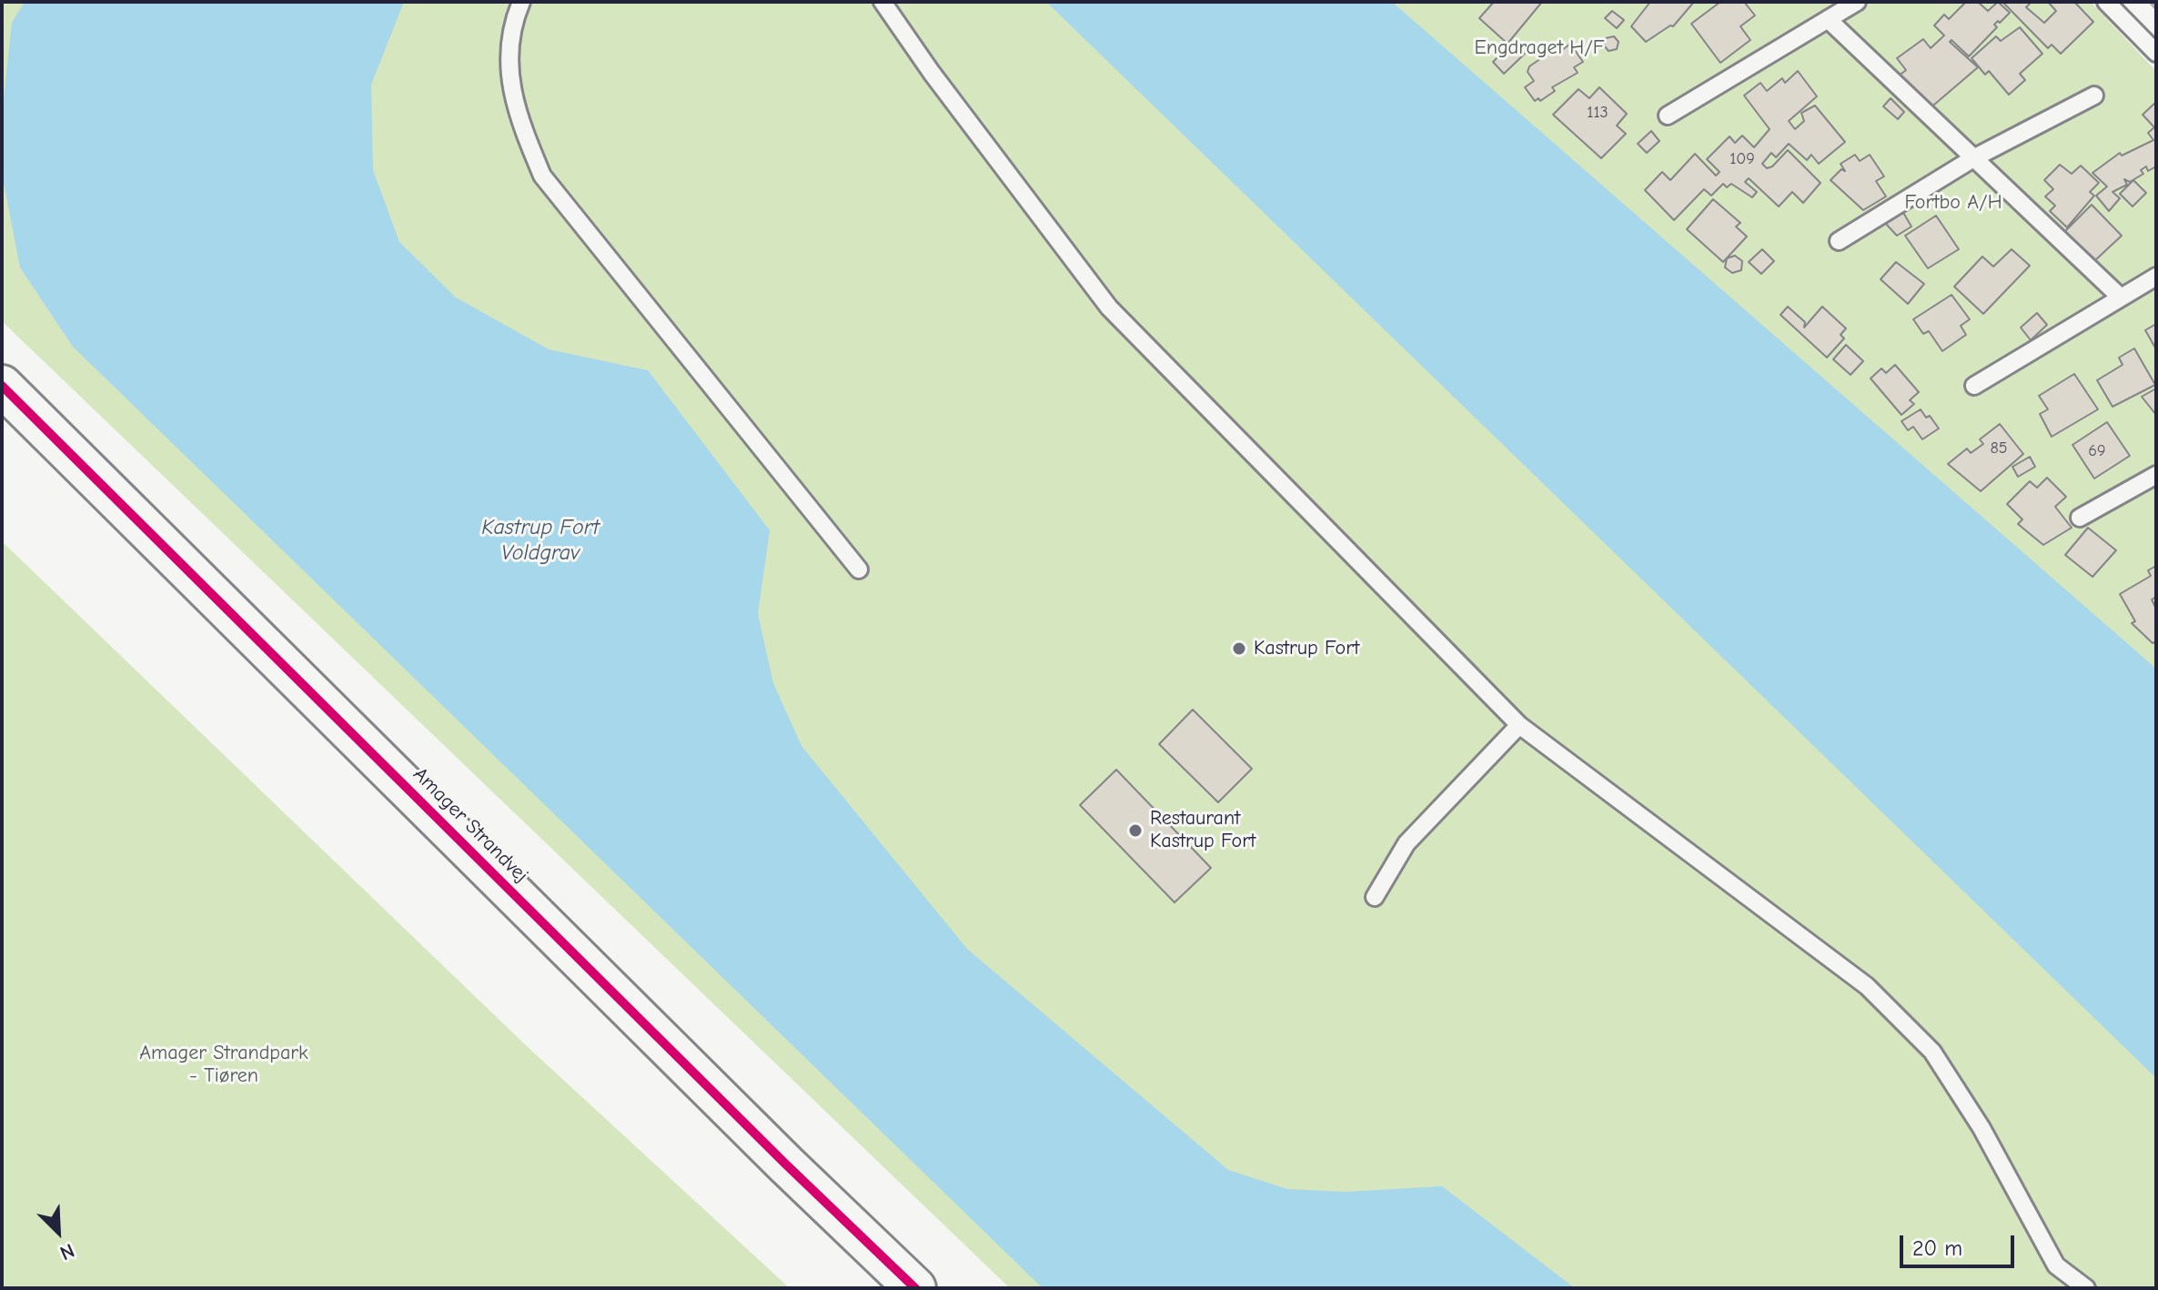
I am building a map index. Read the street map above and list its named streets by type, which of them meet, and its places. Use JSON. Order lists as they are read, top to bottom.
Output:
{
  "streets": {
    "street": ["Amager Strandvej"]
  },
  "water": ["Kastrup Fort Voldgrav"],
  "parks": ["Engdraget H/F", "Fortbo A/H", "Amager Strandpark - Tiøren"],
  "places": ["Kastrup Fort", "Restaurant Kastrup Fort"],
  "house_numbers": [
    "113",
    "109",
    "85",
    "69"
  ],
  "scale_bar": "20 m",
  "north": "bottom right"
}
